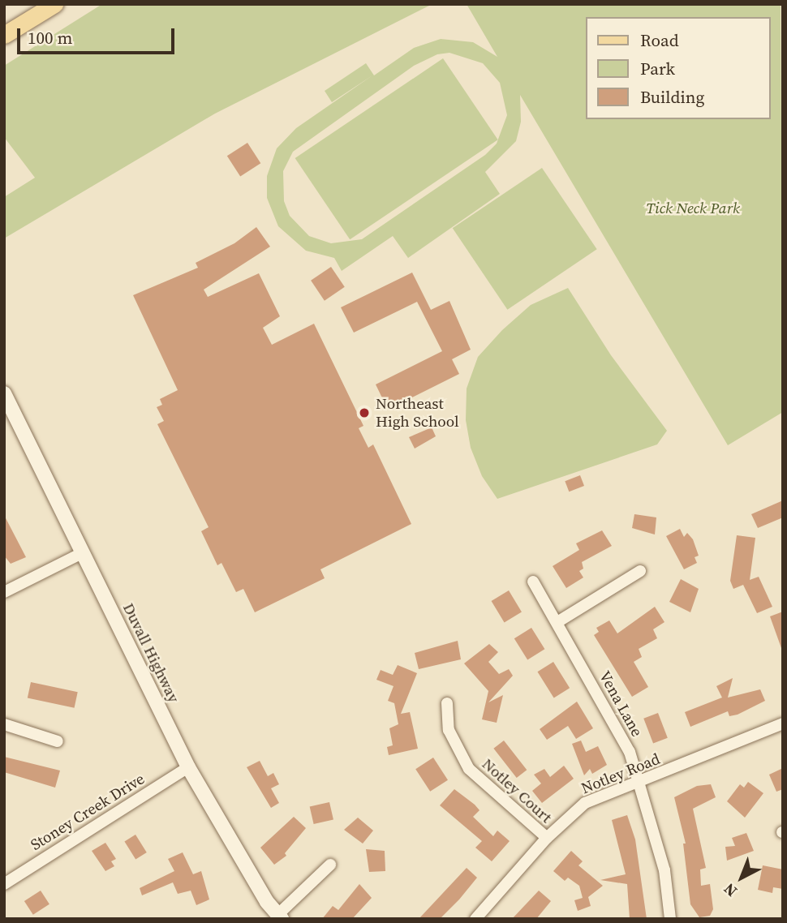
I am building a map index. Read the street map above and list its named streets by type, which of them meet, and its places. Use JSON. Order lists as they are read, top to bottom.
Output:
{
  "streets": {
    "street": [
      "Duvall Highway",
      "Vena Lane",
      "Notley Road",
      "Notley Court",
      "Stoney Creek Drive"
    ]
  },
  "crossings": [
    ["Duvall Highway", "Stoney Creek Drive"],
    ["Vena Lane", "Notley Road"],
    ["Notley Road", "Notley Court"]
  ],
  "parks": ["Tick Neck Park"],
  "places": ["Northeast High School"],
  "legend": ["Road", "Park", "Building"],
  "scale_bar": "100 m",
  "north": "bottom left"
}
